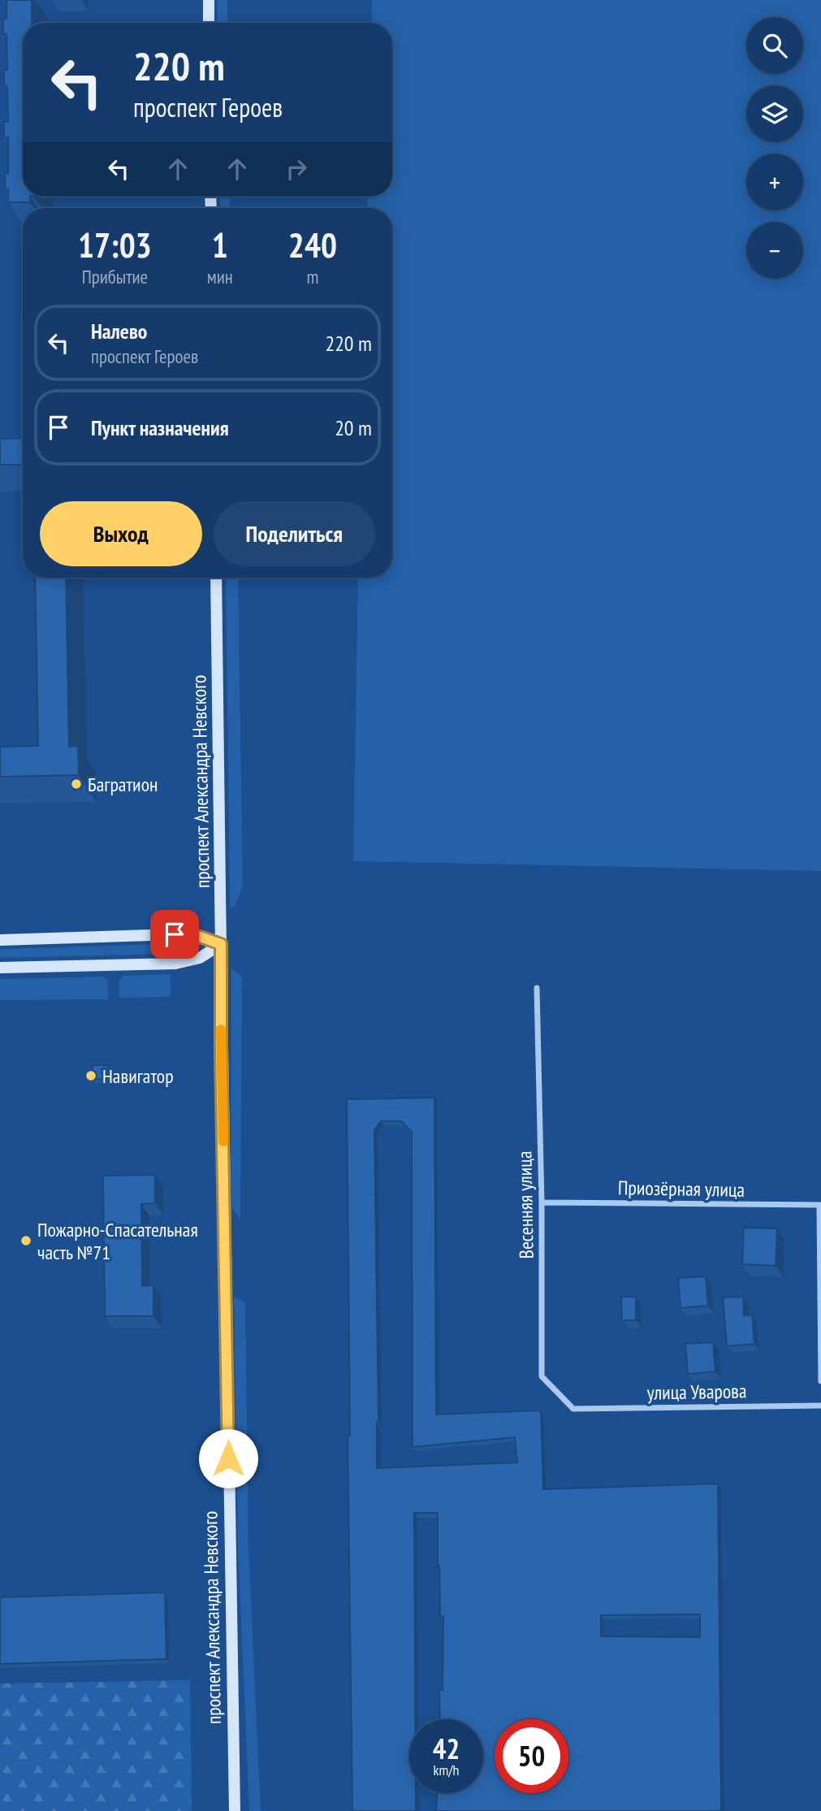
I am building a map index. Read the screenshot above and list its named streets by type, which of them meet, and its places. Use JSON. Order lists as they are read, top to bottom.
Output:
{
  "streets": {
    "main road": ["проспект Александра Невского"],
    "street": ["Приозёрная улица", "Весенняя улица", "улица Уварова"]
  },
  "crossings": [
    ["Приозёрная улица", "Весенняя улица"],
    ["Весенняя улица", "улица Уварова"]
  ],
  "places": ["Багратион", "Навигатор", "Пожарно-Спасательная часть №71"],
  "page": {
    "map_buttons": ["+", "−"],
    "turn": ["220 m", "проспект Героев"],
    "eta": [
      "17:03",
      "Прибытие",
      "1",
      "мин",
      "240",
      "m"
    ],
    "list": [
      {
        "name": "Налево",
        "note": "проспект Героев",
        "value": "220 m"
      },
      {
        "name": "Пункт назначения",
        "value": "20 m"
      }
    ],
    "buttons": ["Выход", "Поделиться"],
    "speed": "42 km/h",
    "limit": "50"
  }
}
